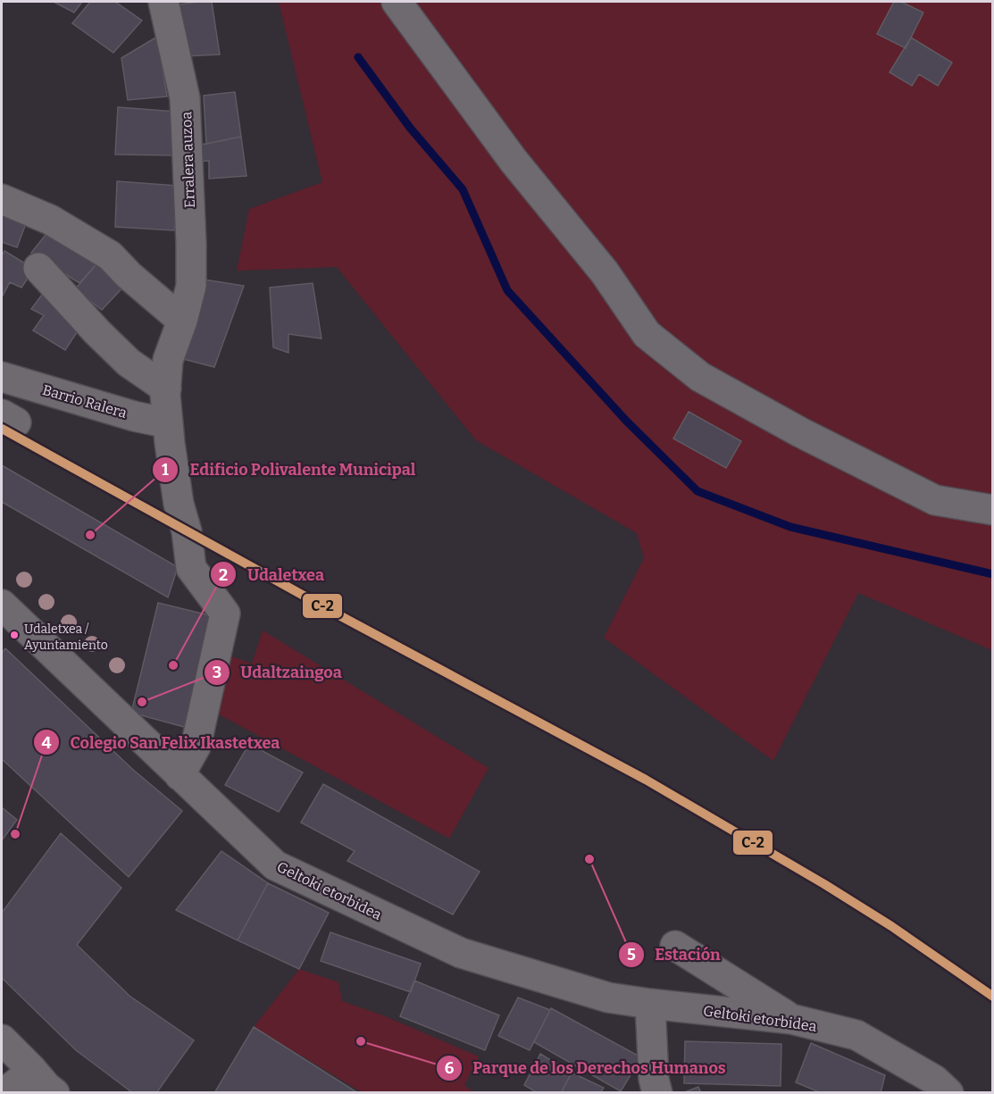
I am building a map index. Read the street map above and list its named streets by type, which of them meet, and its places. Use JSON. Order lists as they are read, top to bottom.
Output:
{
  "streets": {
    "street": ["Erralera auzoa", "Barrio Ralera", "Geltoki etorbidea"]
  },
  "crossings": [
    ["Erralera auzoa", "Barrio Ralera"],
    ["Erralera auzoa", "Geltoki etorbidea"]
  ],
  "places": [
    "Edificio Polivalente Municipal",
    "Udaletxea / Ayuntamiento",
    "Udaletxea",
    "Udaltzaingoa",
    "Colegio San Felix Ikastetxea",
    "Estación",
    "Parque de los Derechos Humanos"
  ],
  "lines": ["transit line C-2"]
}
